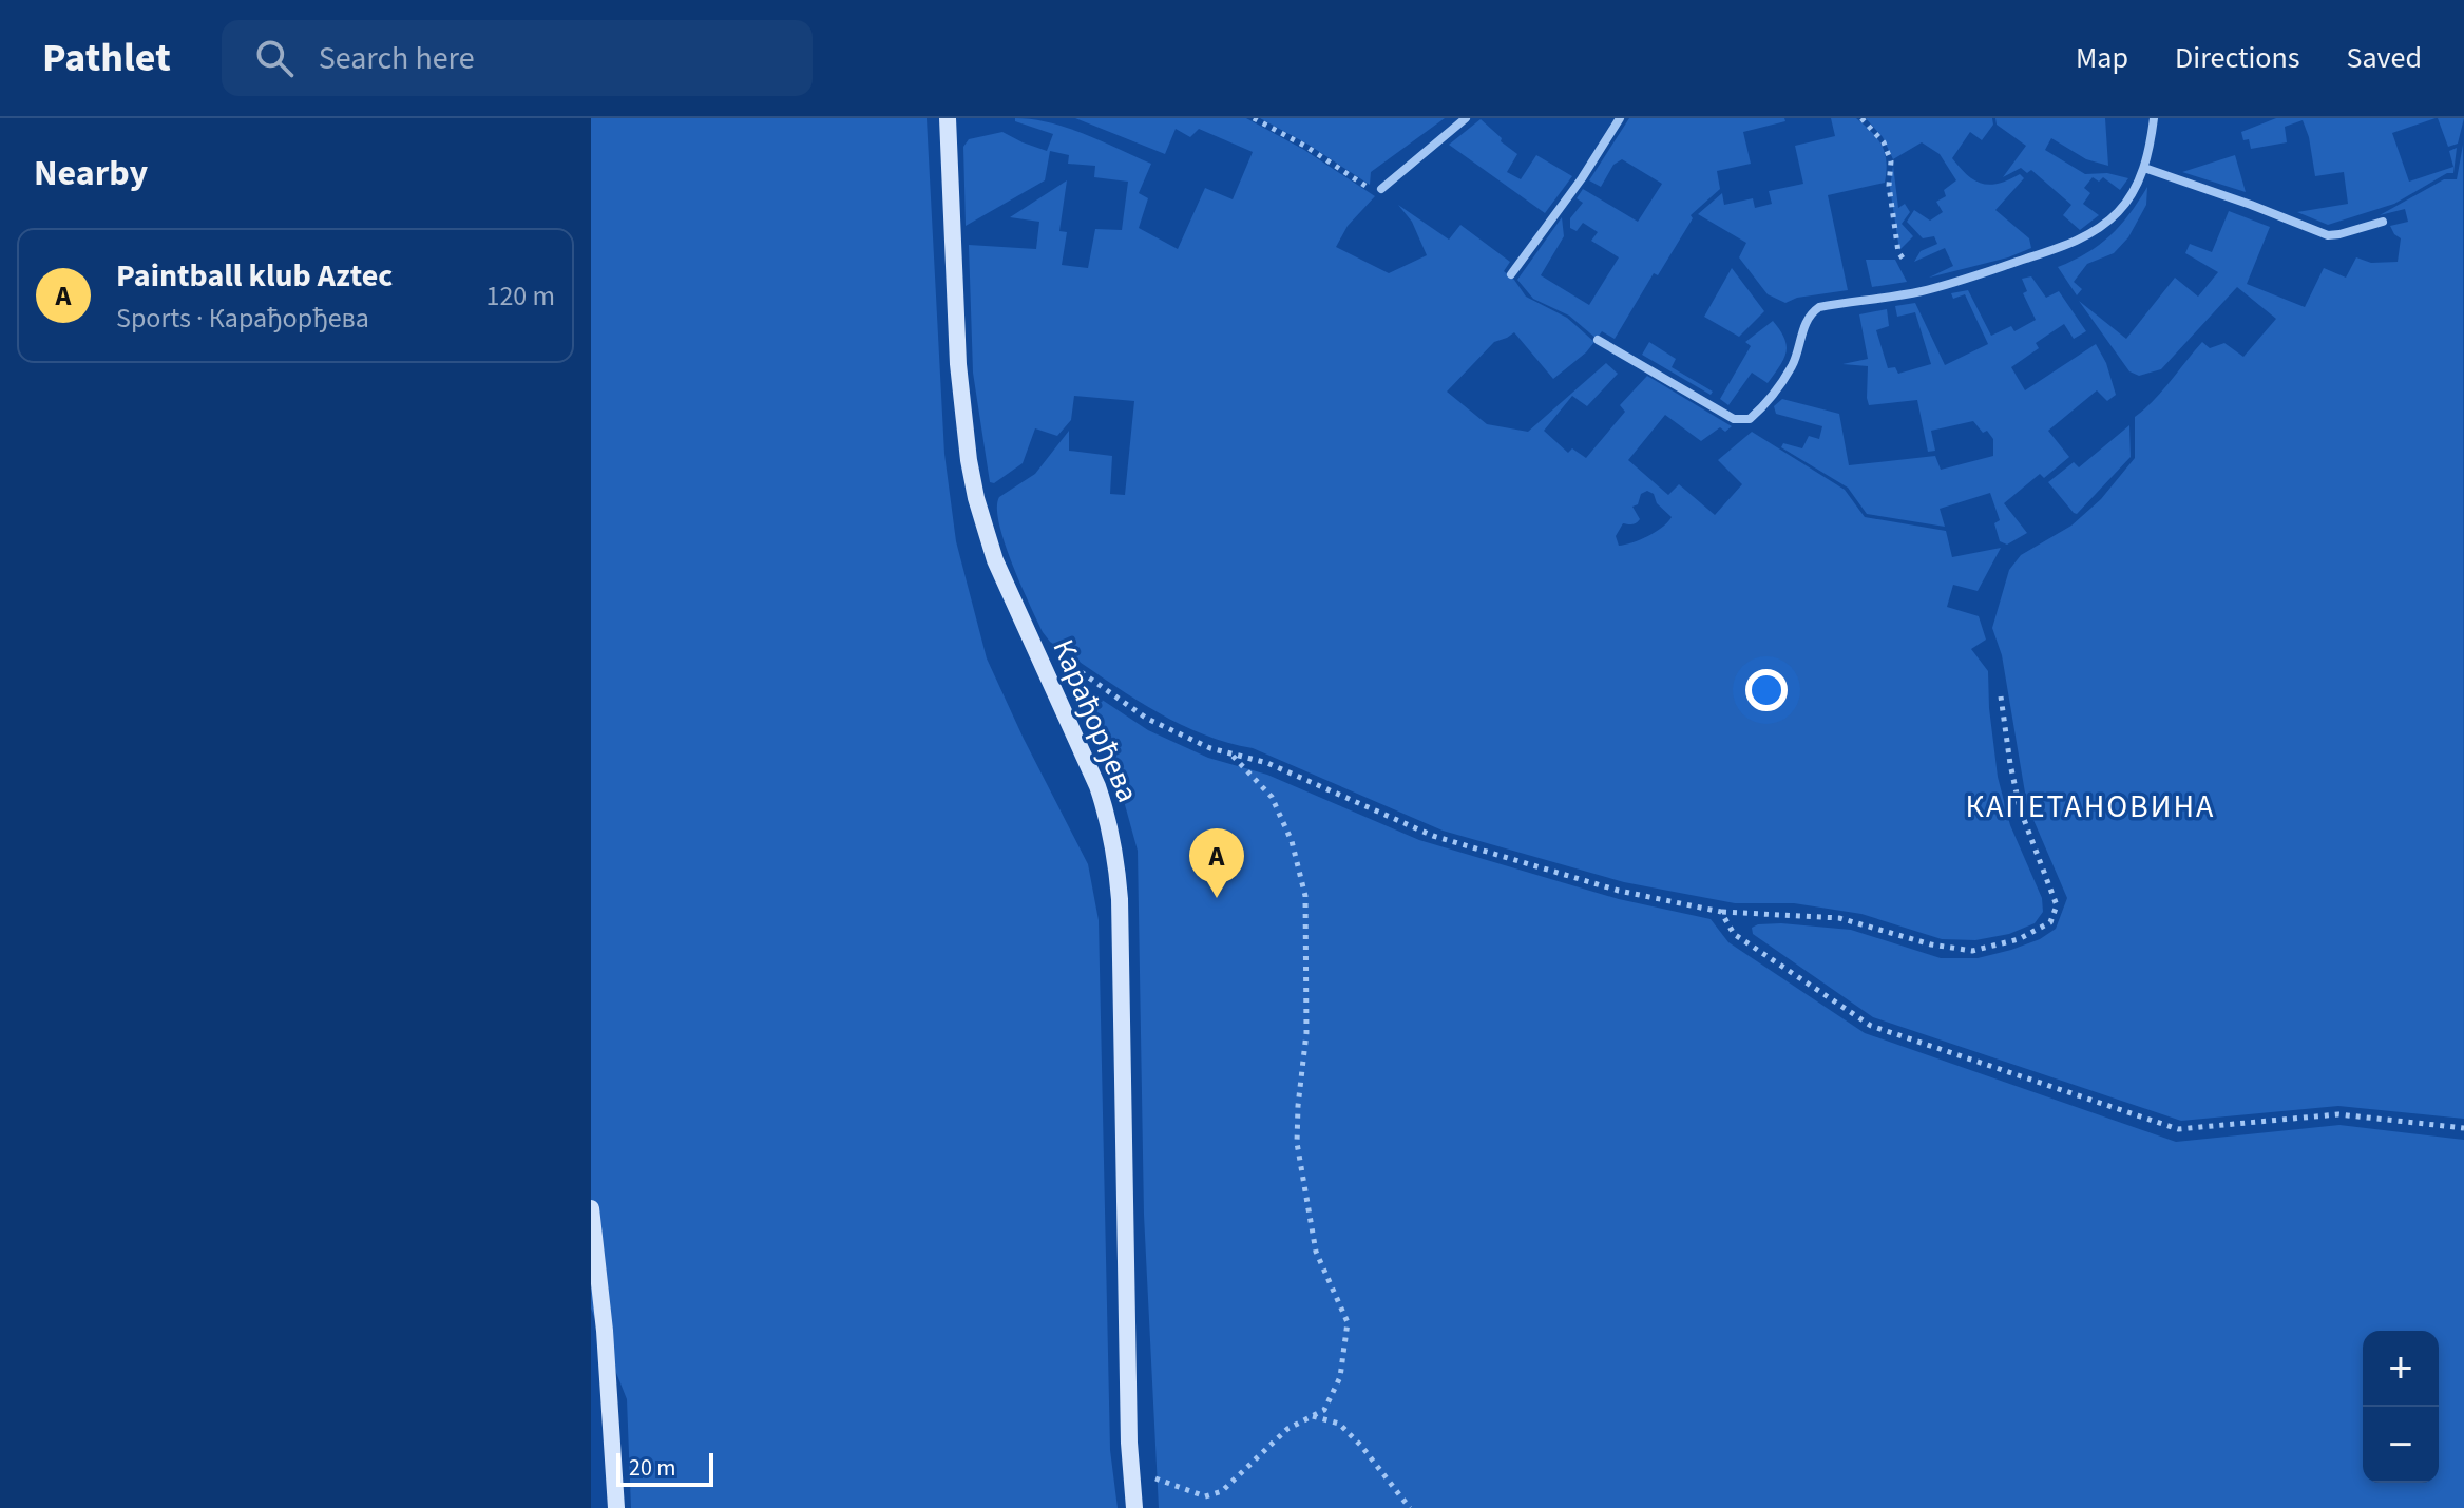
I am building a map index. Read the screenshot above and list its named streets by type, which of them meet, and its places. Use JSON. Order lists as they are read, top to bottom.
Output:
{
  "streets": {
    "street": ["Карађорђева"]
  },
  "districts": ["КАПЕТАНОВИНА"],
  "scale_bar": "20 m",
  "page": {
    "header": "Pathlet",
    "search": "Search here",
    "nav": ["Map", "Directions", "Saved"],
    "heading": "Nearby",
    "list": [
      {
        "mark": "A",
        "name": "Paintball klub Aztec",
        "note": "Sports · Карађорђева",
        "value": "120 m"
      }
    ],
    "pins": "A",
    "map_buttons": ["+", "−"],
    "scale": "20 m"
  }
}
